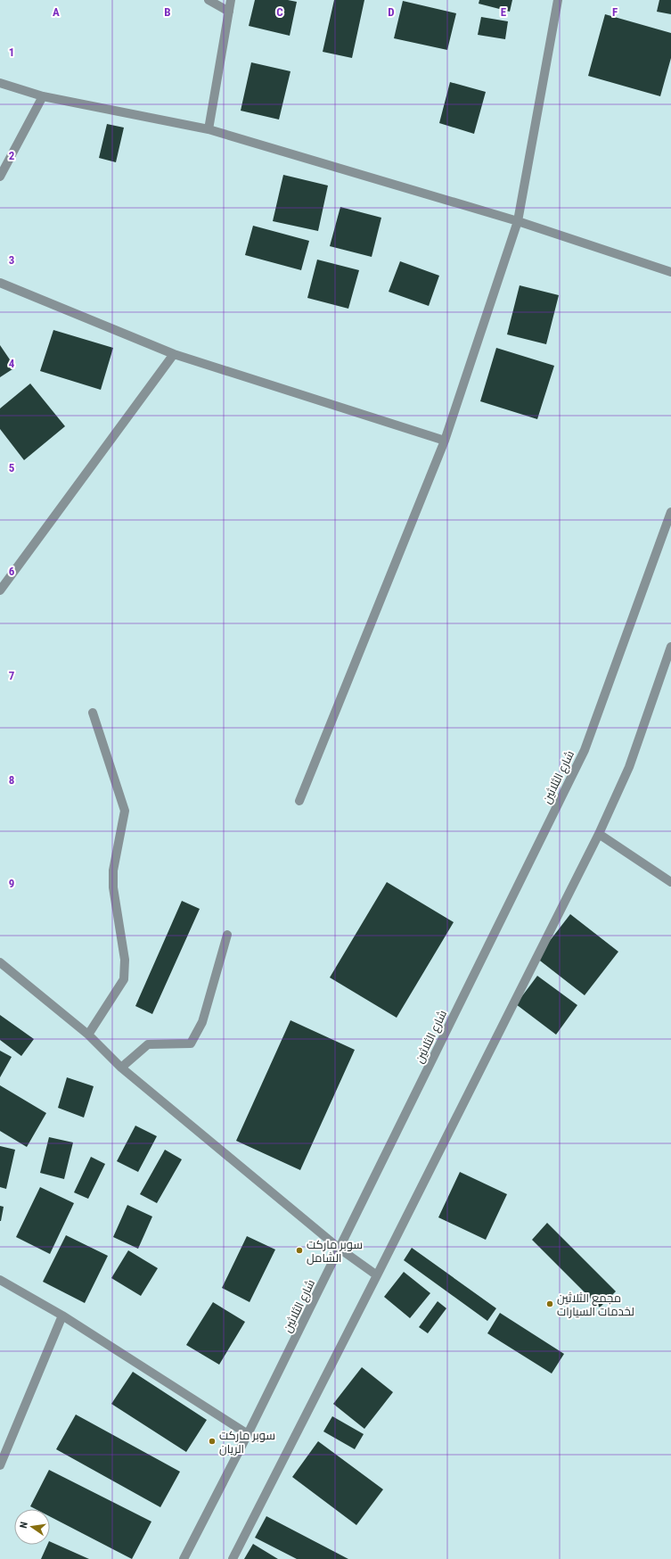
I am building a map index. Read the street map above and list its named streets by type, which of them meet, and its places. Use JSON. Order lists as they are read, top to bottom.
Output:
{
  "streets": {
    "street": ["شارع الثلاثين"]
  },
  "places": ["سوبر ماركت الشامل", "مجمع الثلاثين لخدمات السيارات", "سوبر ماركت الريان"],
  "north": "left",
  "grid": {
    "columns": [
      "A",
      "B",
      "C",
      "D",
      "E",
      "F"
    ],
    "rows": [
      "1",
      "2",
      "3",
      "4",
      "5",
      "6",
      "7",
      "8",
      "9"
    ]
  }
}
